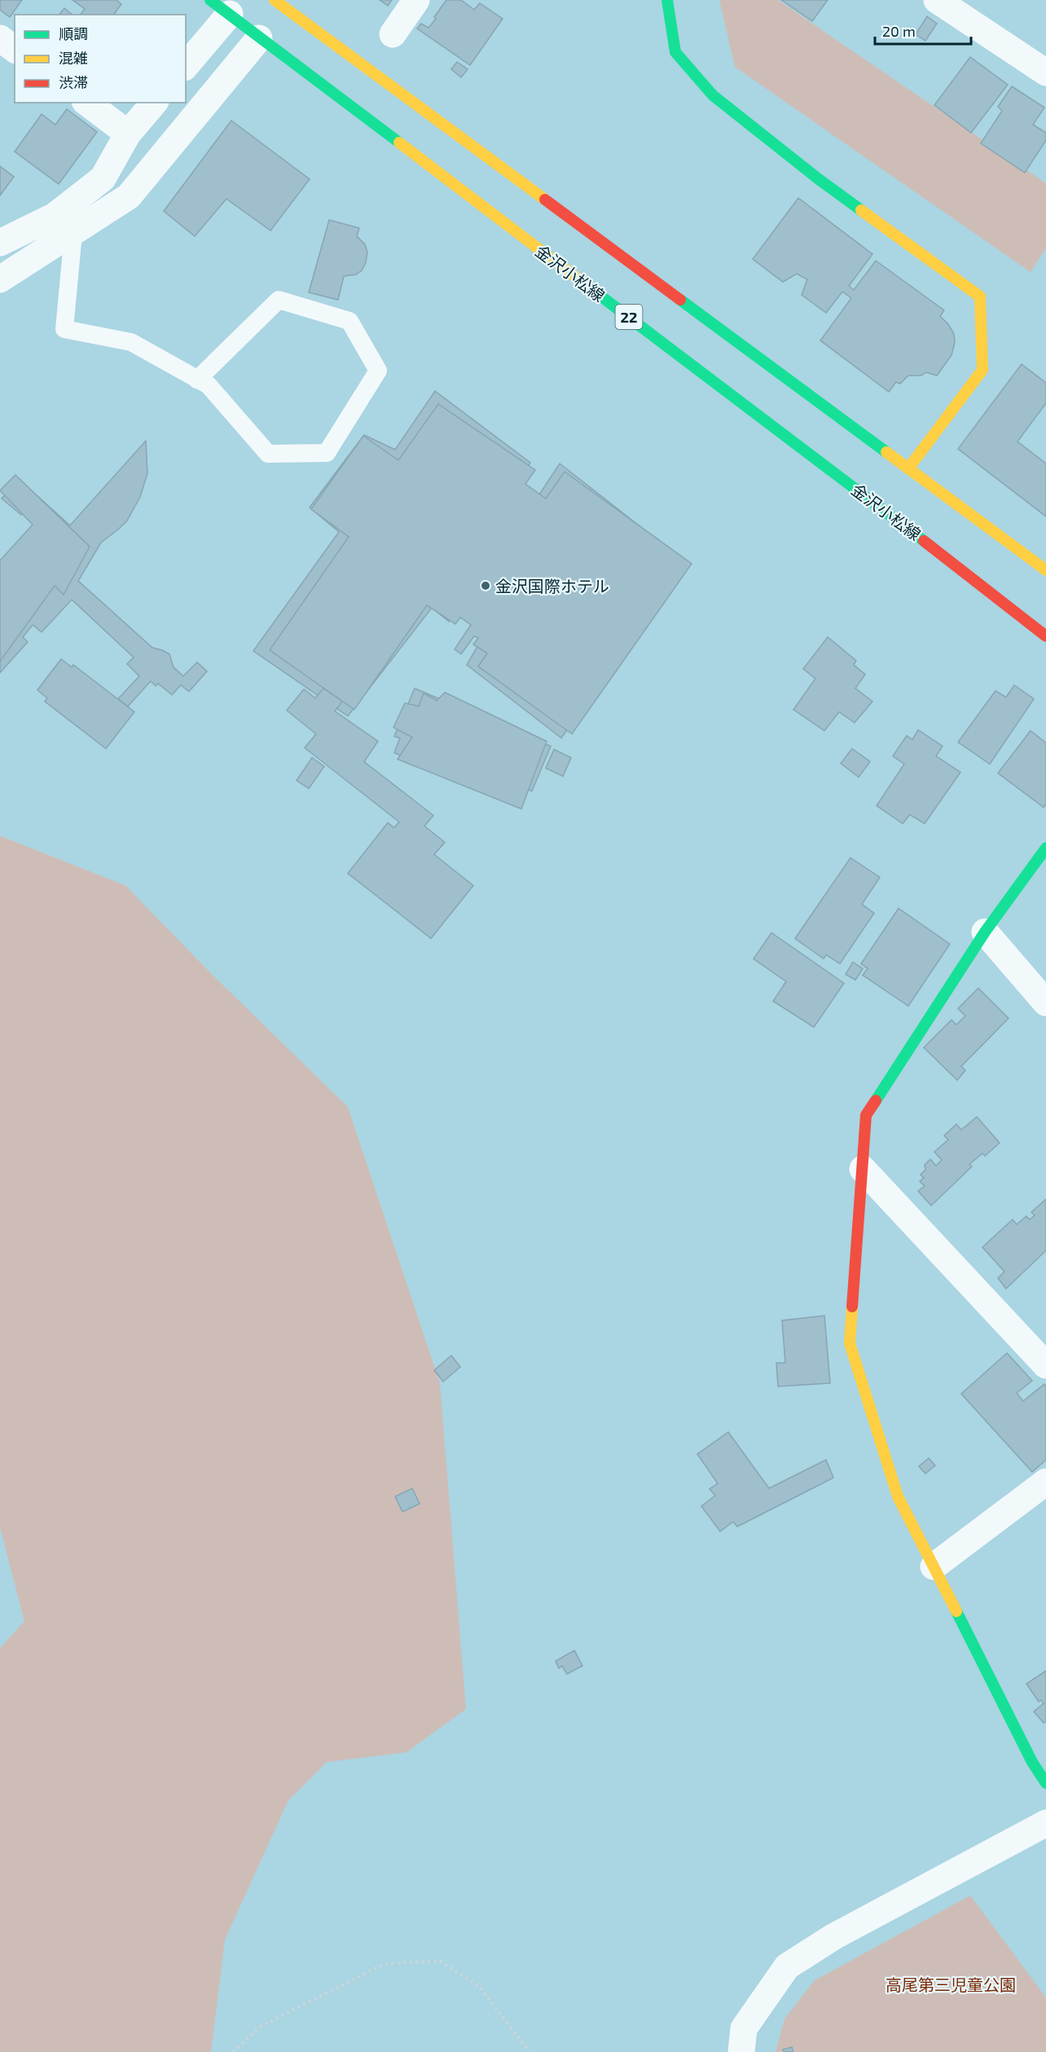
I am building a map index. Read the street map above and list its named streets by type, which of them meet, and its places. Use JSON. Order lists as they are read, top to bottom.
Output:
{
  "streets": {
    "main road": ["金沢小松線", "22"]
  },
  "parks": ["高尾第三児童公園"],
  "places": ["金沢国際ホテル"],
  "legend": ["順調", "混雑", "渋滞"],
  "scale_bar": "20 m"
}
